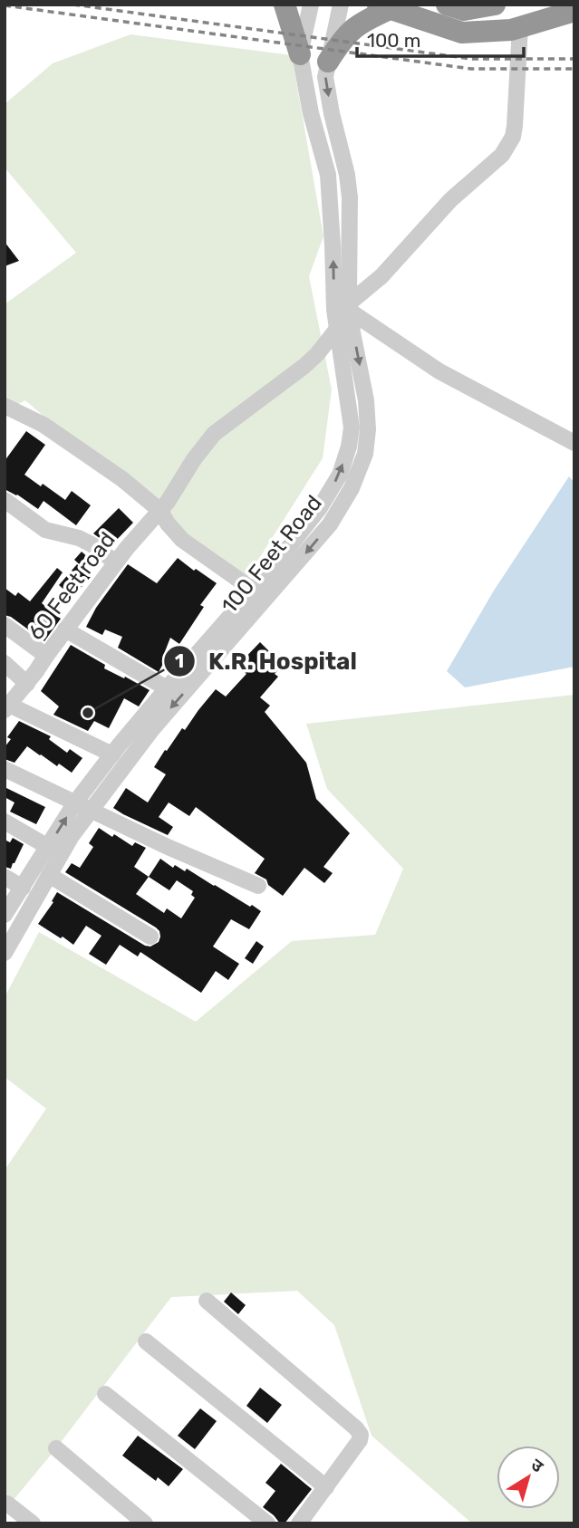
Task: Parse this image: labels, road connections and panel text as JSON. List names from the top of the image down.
{
  "streets": {
    "street": ["100 Feet Road", "60 Feet road"]
  },
  "crossings": [
    ["100 Feet Road", "60 Feet road"]
  ],
  "places": ["K.R. Hospital"],
  "scale_bar": "100 m",
  "north": "top right"
}
